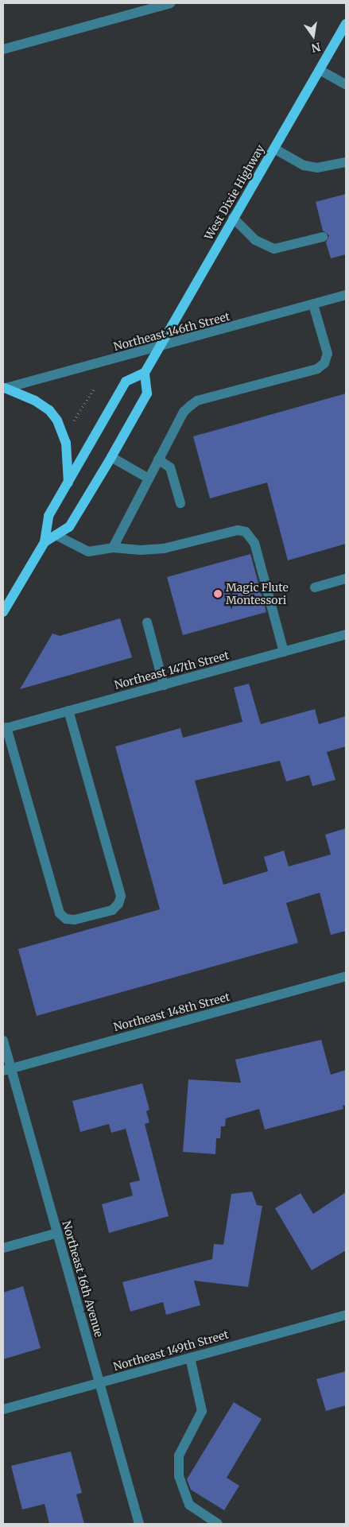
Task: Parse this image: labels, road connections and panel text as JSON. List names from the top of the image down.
{
  "streets": {
    "main road": ["West Dixie Highway"],
    "street": [
      "Northeast 146th Street",
      "Northeast 147th Street",
      "Northeast 148th Street",
      "Northeast 16th Avenue",
      "Northeast 149th Street"
    ]
  },
  "crossings": [
    ["West Dixie Highway", "Northeast 146th Street"],
    ["Northeast 148th Street", "Northeast 16th Avenue"],
    ["Northeast 16th Avenue", "Northeast 149th Street"]
  ],
  "places": ["Magic Flute Montessori"],
  "north": "bottom"
}
